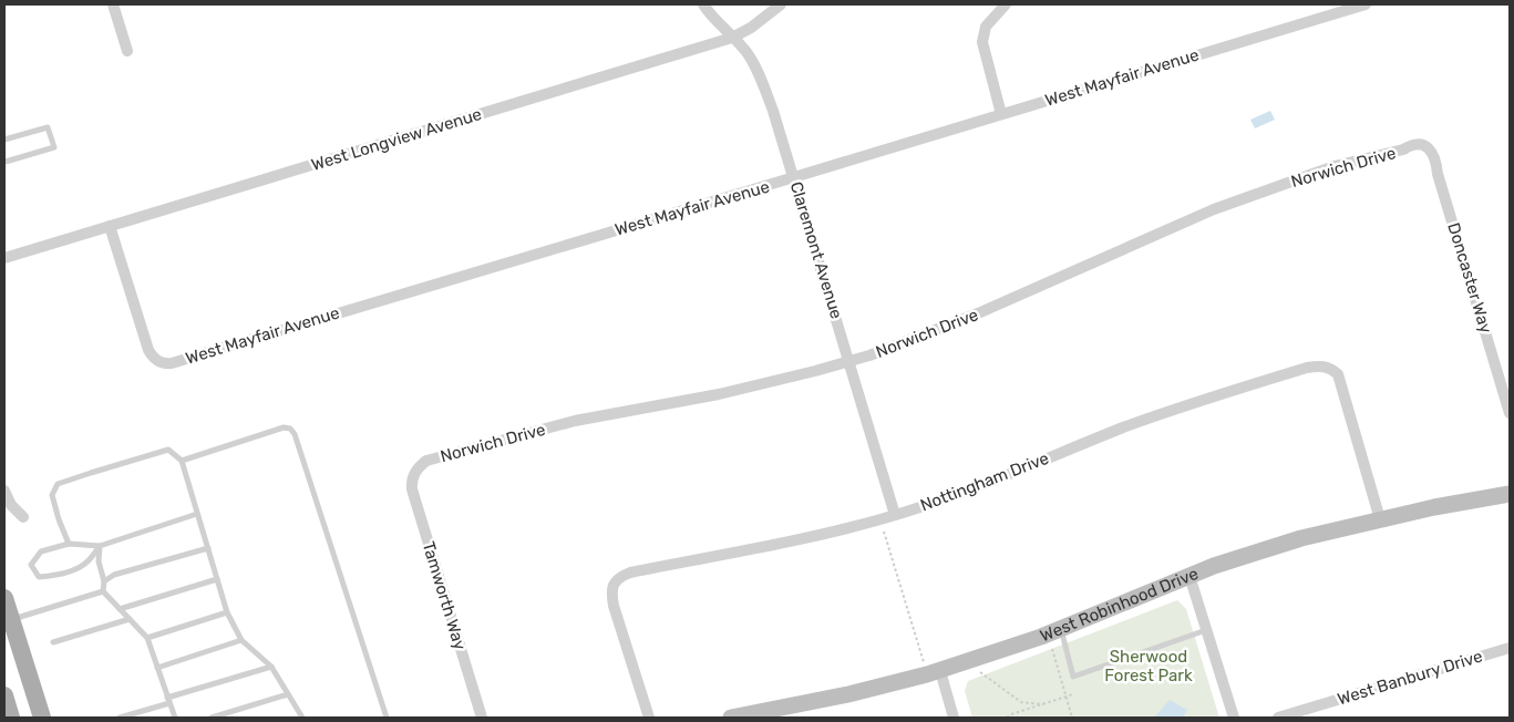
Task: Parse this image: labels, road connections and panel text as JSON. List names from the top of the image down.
{
  "streets": {
    "street": [
      "West Mayfair Avenue",
      "West Longview Avenue",
      "Norwich Drive",
      "Claremont Avenue",
      "Doncaster Way",
      "Nottingham Drive",
      "Tamworth Way",
      "West Robinhood Drive",
      "West Banbury Drive"
    ]
  },
  "crossings": [
    ["West Mayfair Avenue", "West Longview Avenue"],
    ["West Mayfair Avenue", "Claremont Avenue"],
    ["West Longview Avenue", "Claremont Avenue"],
    ["Norwich Drive", "Claremont Avenue"],
    ["Norwich Drive", "Doncaster Way"],
    ["Norwich Drive", "Tamworth Way"],
    ["Claremont Avenue", "Nottingham Drive"],
    ["Nottingham Drive", "West Robinhood Drive"]
  ],
  "parks": ["Sherwood Forest Park"]
}
